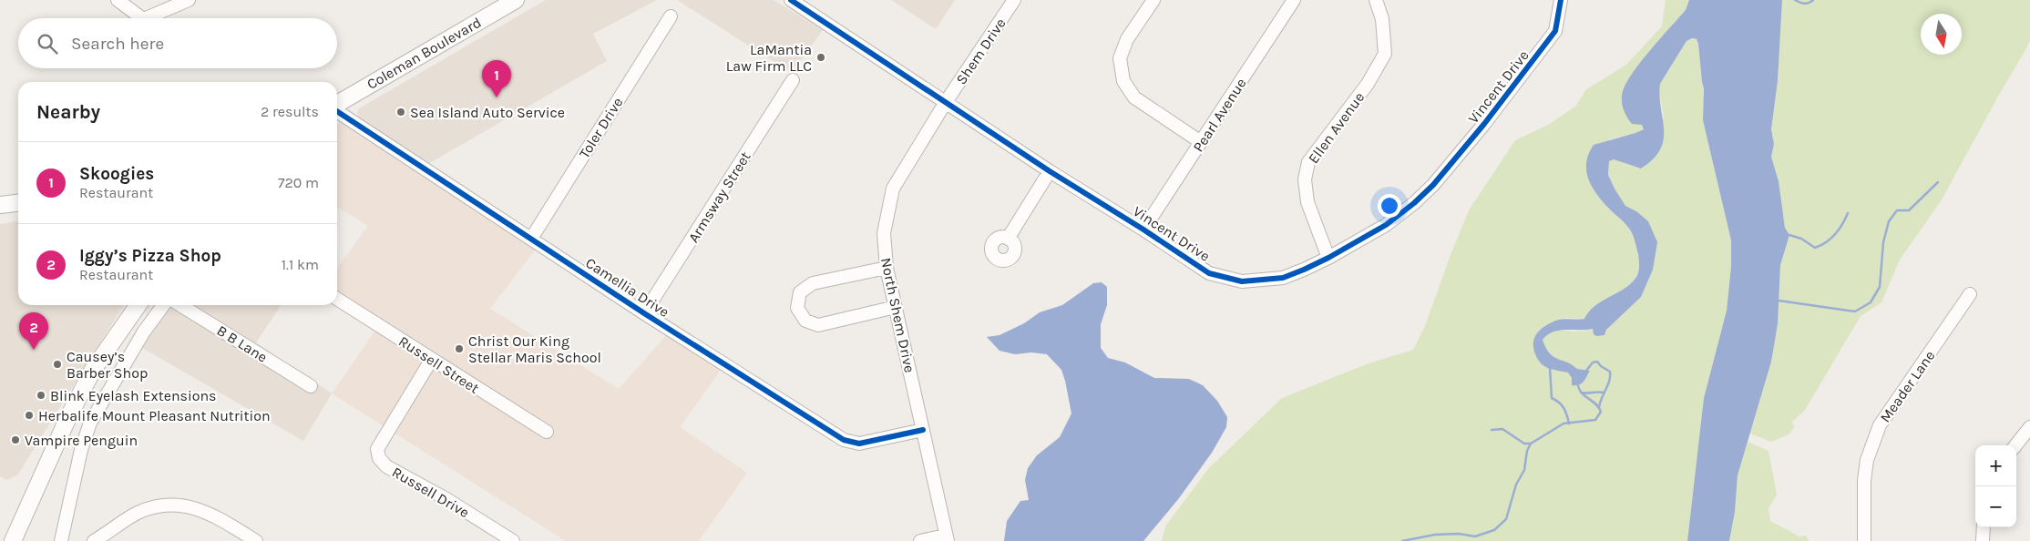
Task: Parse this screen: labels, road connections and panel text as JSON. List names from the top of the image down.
{
  "streets": {
    "main road": ["Coleman Boulevard"],
    "street": [
      "Shem Drive",
      "Vincent Drive",
      "Pearl Avenue",
      "Toler Drive",
      "Ellen Avenue",
      "Armsway Street",
      "Camellia Drive",
      "North Shem Drive",
      "B B Lane",
      "Russell Street",
      "Meader Lane",
      "Russell Drive"
    ]
  },
  "crossings": [
    ["Shem Drive", "Vincent Drive"],
    ["Shem Drive", "North Shem Drive"],
    ["Vincent Drive", "Pearl Avenue"],
    ["Vincent Drive", "Ellen Avenue"],
    ["Vincent Drive", "North Shem Drive"],
    ["Toler Drive", "Camellia Drive"],
    ["Armsway Street", "Camellia Drive"],
    ["Camellia Drive", "North Shem Drive"],
    ["Russell Street", "Russell Drive"]
  ],
  "places": [
    "LaMantia Law Firm LLC",
    "Sea Island Auto Service",
    "Christ Our King Stellar Maris School",
    "Causey’s Barber Shop",
    "Blink Eyelash Extensions",
    "Herbalife Mount Pleasant Nutrition",
    "Vampire Penguin"
  ],
  "north": "bottom",
  "page": {
    "search": "Search here",
    "pins": ["1", "2"],
    "heading": ["Nearby", "2 results"],
    "list": [
      {
        "mark": "1",
        "name": "Skoogies",
        "note": "Restaurant",
        "value": "720 m"
      },
      {
        "mark": "2",
        "name": "Iggy’s Pizza Shop",
        "note": "Restaurant",
        "value": "1.1 km"
      }
    ],
    "map_buttons": ["+", "−"]
  }
}
